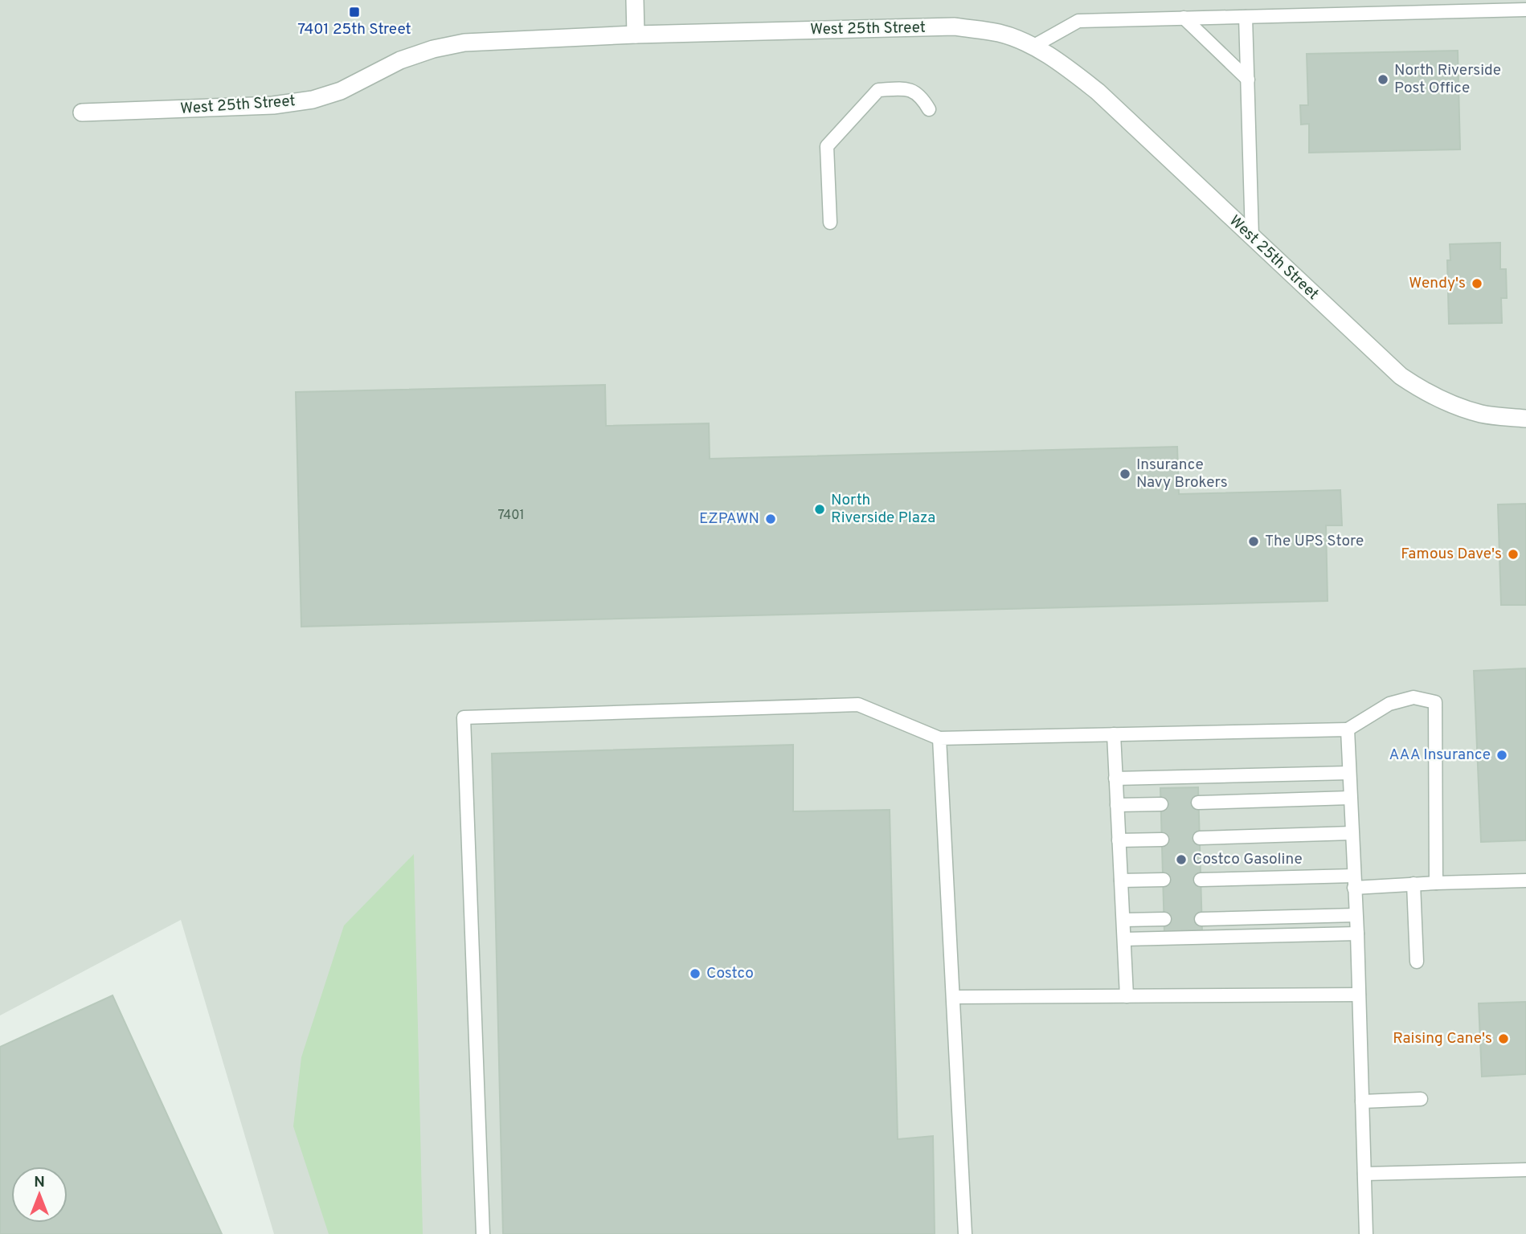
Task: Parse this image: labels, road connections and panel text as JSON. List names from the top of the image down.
{
  "streets": {
    "street": ["West 25th Street"]
  },
  "places": {
    "transit": ["7401 25th Street"],
    "other": [
      "North Riverside Post Office",
      "Wendy's",
      "Insurance Navy Brokers",
      "North Riverside Plaza",
      "EZPAWN",
      "The UPS Store",
      "Famous Dave's",
      "AAA Insurance",
      "Costco Gasoline",
      "Costco",
      "Raising Cane's"
    ]
  },
  "house_numbers": ["7401"],
  "north": "top"
}
